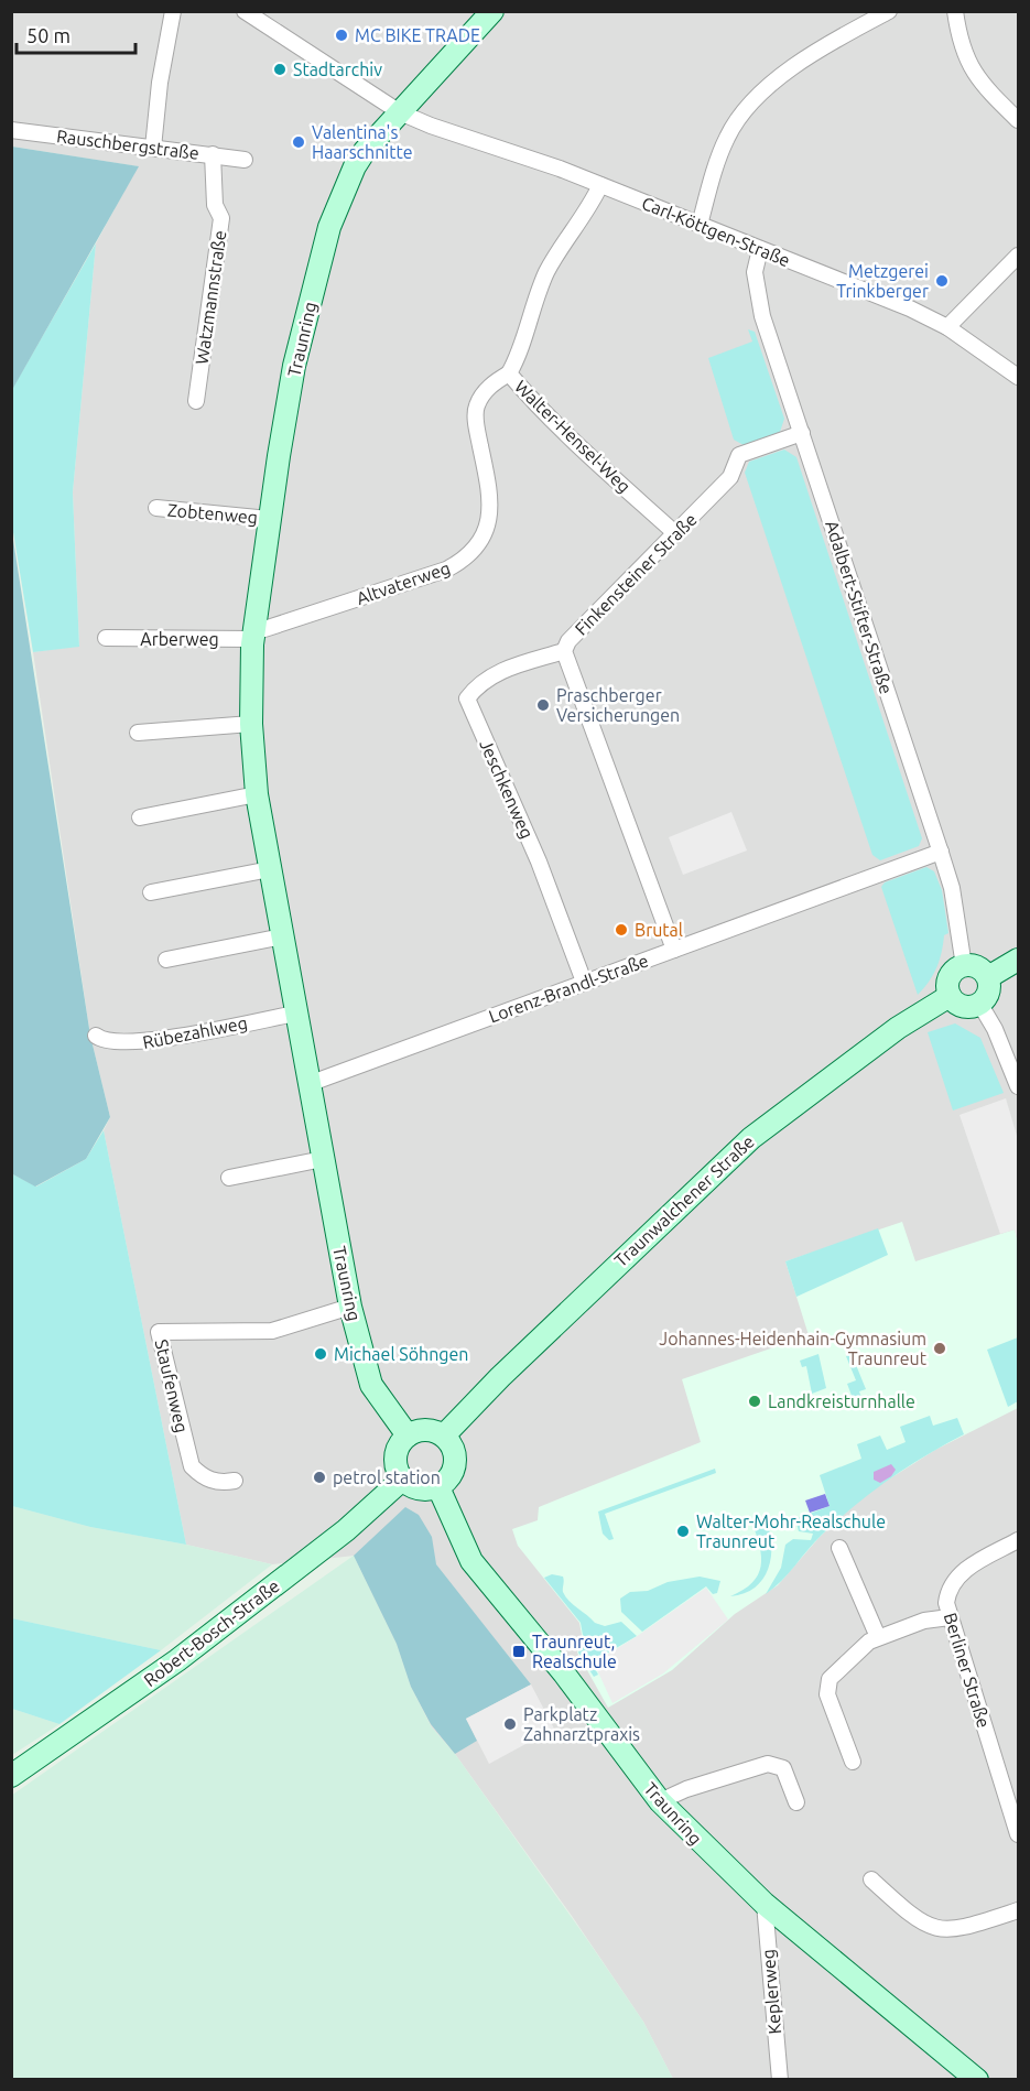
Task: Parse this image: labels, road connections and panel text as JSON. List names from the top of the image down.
{
  "streets": {
    "street": [
      "Rauschbergstraße",
      "Carl-Köttgen-Straße",
      "Watzmannstraße",
      "Traunring",
      "Walter-Hensel-Weg",
      "Zobtenweg",
      "Finkensteiner Straße",
      "Altvaterweg",
      "Adalbert-Stifter-Straße",
      "Arberweg",
      "Jeschkenweg",
      "Lorenz-Brandl-Straße",
      "Rübezahlweg",
      "Traunwalchener Straße",
      "Staufenweg",
      "Robert-Bosch-Straße",
      "Berliner Straße",
      "Keplerweg"
    ]
  },
  "crossings": [
    ["Rauschbergstraße", "Watzmannstraße"],
    ["Carl-Köttgen-Straße", "Traunring"],
    ["Carl-Köttgen-Straße", "Walter-Hensel-Weg"],
    ["Carl-Köttgen-Straße", "Adalbert-Stifter-Straße"],
    ["Traunring", "Zobtenweg"],
    ["Traunring", "Altvaterweg"],
    ["Traunring", "Arberweg"],
    ["Traunring", "Lorenz-Brandl-Straße"],
    ["Traunring", "Rübezahlweg"],
    ["Traunring", "Traunwalchener Straße"],
    ["Traunring", "Staufenweg"],
    ["Traunring", "Robert-Bosch-Straße"],
    ["Traunring", "Keplerweg"],
    ["Walter-Hensel-Weg", "Finkensteiner Straße"],
    ["Walter-Hensel-Weg", "Altvaterweg"],
    ["Finkensteiner Straße", "Adalbert-Stifter-Straße"],
    ["Finkensteiner Straße", "Jeschkenweg"],
    ["Finkensteiner Straße", "Lorenz-Brandl-Straße"],
    ["Altvaterweg", "Arberweg"],
    ["Adalbert-Stifter-Straße", "Lorenz-Brandl-Straße"],
    ["Adalbert-Stifter-Straße", "Traunwalchener Straße"],
    ["Jeschkenweg", "Lorenz-Brandl-Straße"],
    ["Traunwalchener Straße", "Robert-Bosch-Straße"]
  ],
  "places": {
    "other": [
      "MC BIKE TRADE",
      "Stadtarchiv",
      "Valentina's Haarschnitte",
      "Metzgerei Trinkberger",
      "Praschberger Versicherungen",
      "Brutal",
      "Johannes-Heidenhain-Gymnasium Traunreut",
      "Michael Söhngen",
      "Landkreisturnhalle",
      "petrol station",
      "Walter-Mohr-Realschule Traunreut",
      "Parkplatz Zahnarztpraxis"
    ],
    "transit": ["Traunreut, Realschule"]
  },
  "scale_bar": "50 m"
}
